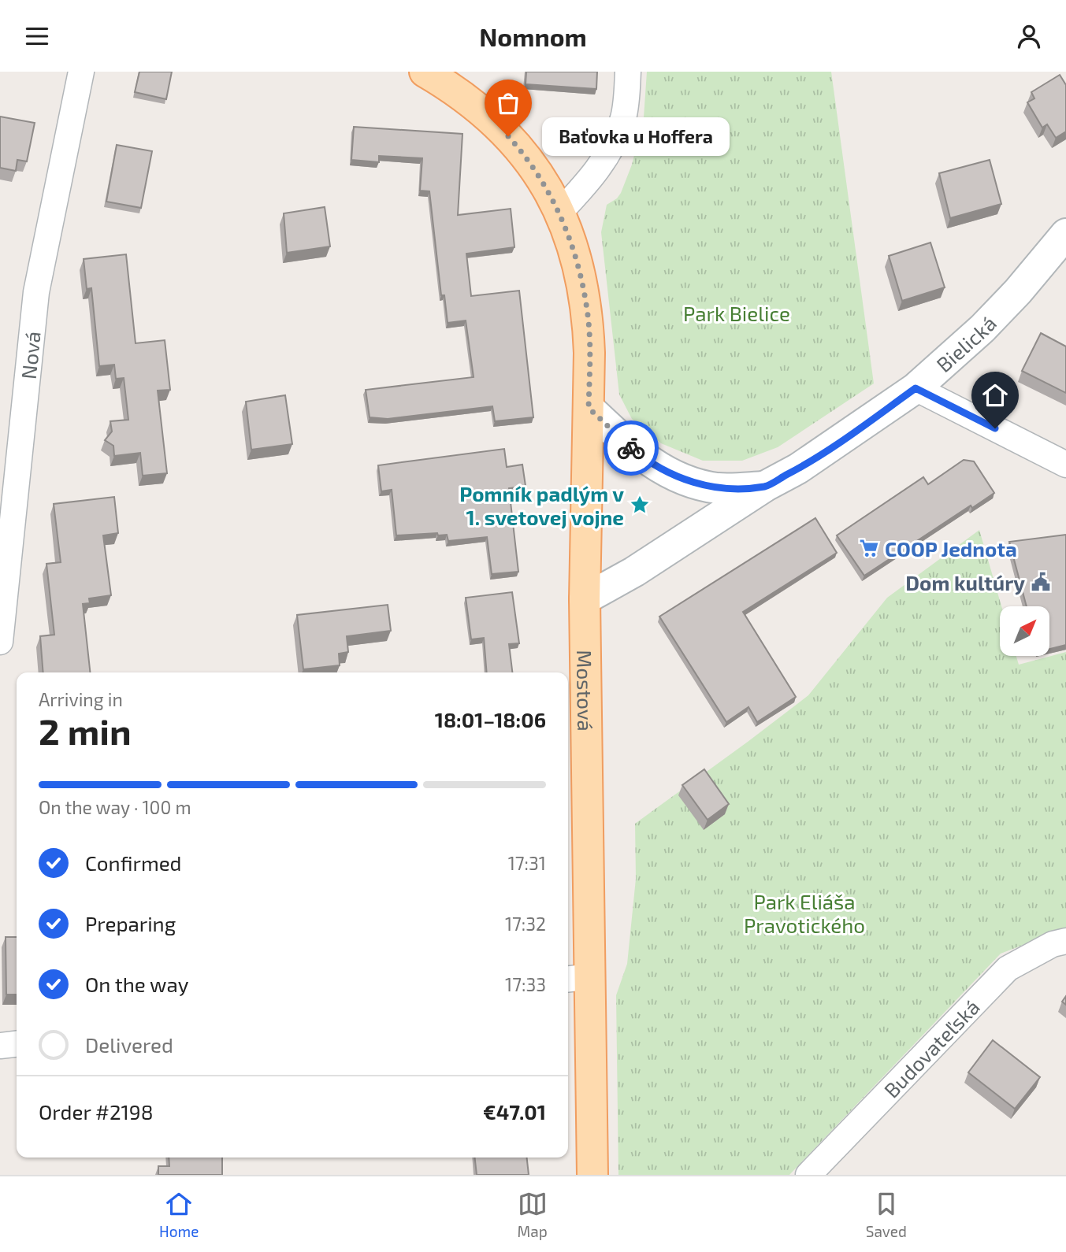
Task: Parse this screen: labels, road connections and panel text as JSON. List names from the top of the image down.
{
  "streets": {
    "main road": ["Bielická", "Mostová"],
    "street": ["Nová", "Budovateľská"]
  },
  "crossings": [
    ["Bielická", "Mostová"]
  ],
  "parks": ["Park Bielice", "Park Eliáša Pravotického"],
  "places": {
    "other": ["Baťovka u Hoffera"],
    "place": ["Pomník padlým v 1. svetovej vojne"],
    "supermarket": ["COOP Jednota"],
    "public building": ["Dom kultúry"]
  },
  "north": "top right",
  "page": {
    "header": "Nomnom",
    "bubble": "Baťovka u Hoffera",
    "heading": ["2 min", "Arriving in", "18:01–18:06"],
    "panel": ["Order #2198", "€47.01"],
    "bar": "On the way · 100 m",
    "list": [
      ["Confirmed", "17:31"],
      ["Preparing", "17:32"],
      ["On the way", "17:33"],
      "Delivered"
    ],
    "tabs": ["Home", "Map", "Saved"]
  }
}
